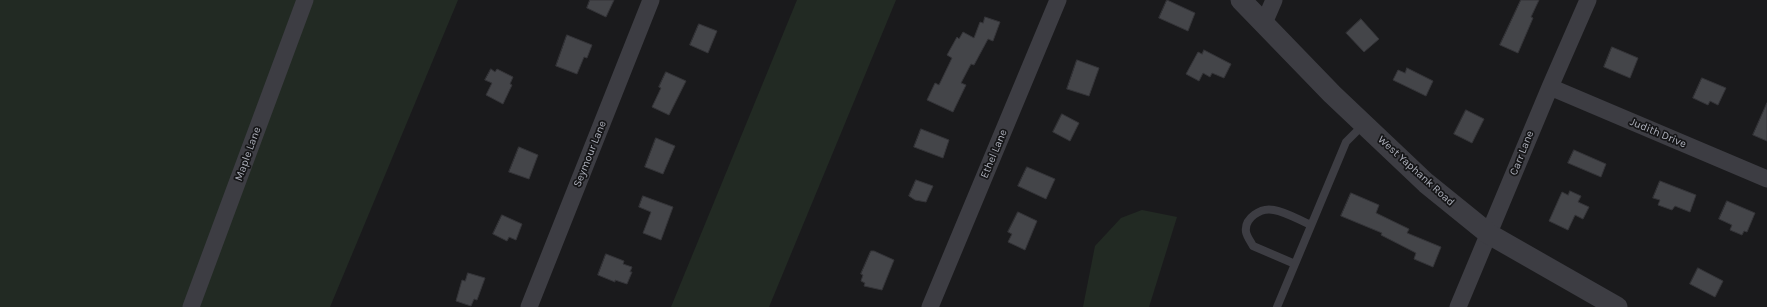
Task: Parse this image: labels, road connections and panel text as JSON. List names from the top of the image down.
{
  "streets": {
    "street": [
      "Judith Drive",
      "Carr Lane",
      "Maple Lane",
      "Seymour Lane",
      "Ethel Lane",
      "West Yaphank Road"
    ]
  },
  "crossings": [
    ["Judith Drive", "Carr Lane"],
    ["Carr Lane", "West Yaphank Road"]
  ]
}
